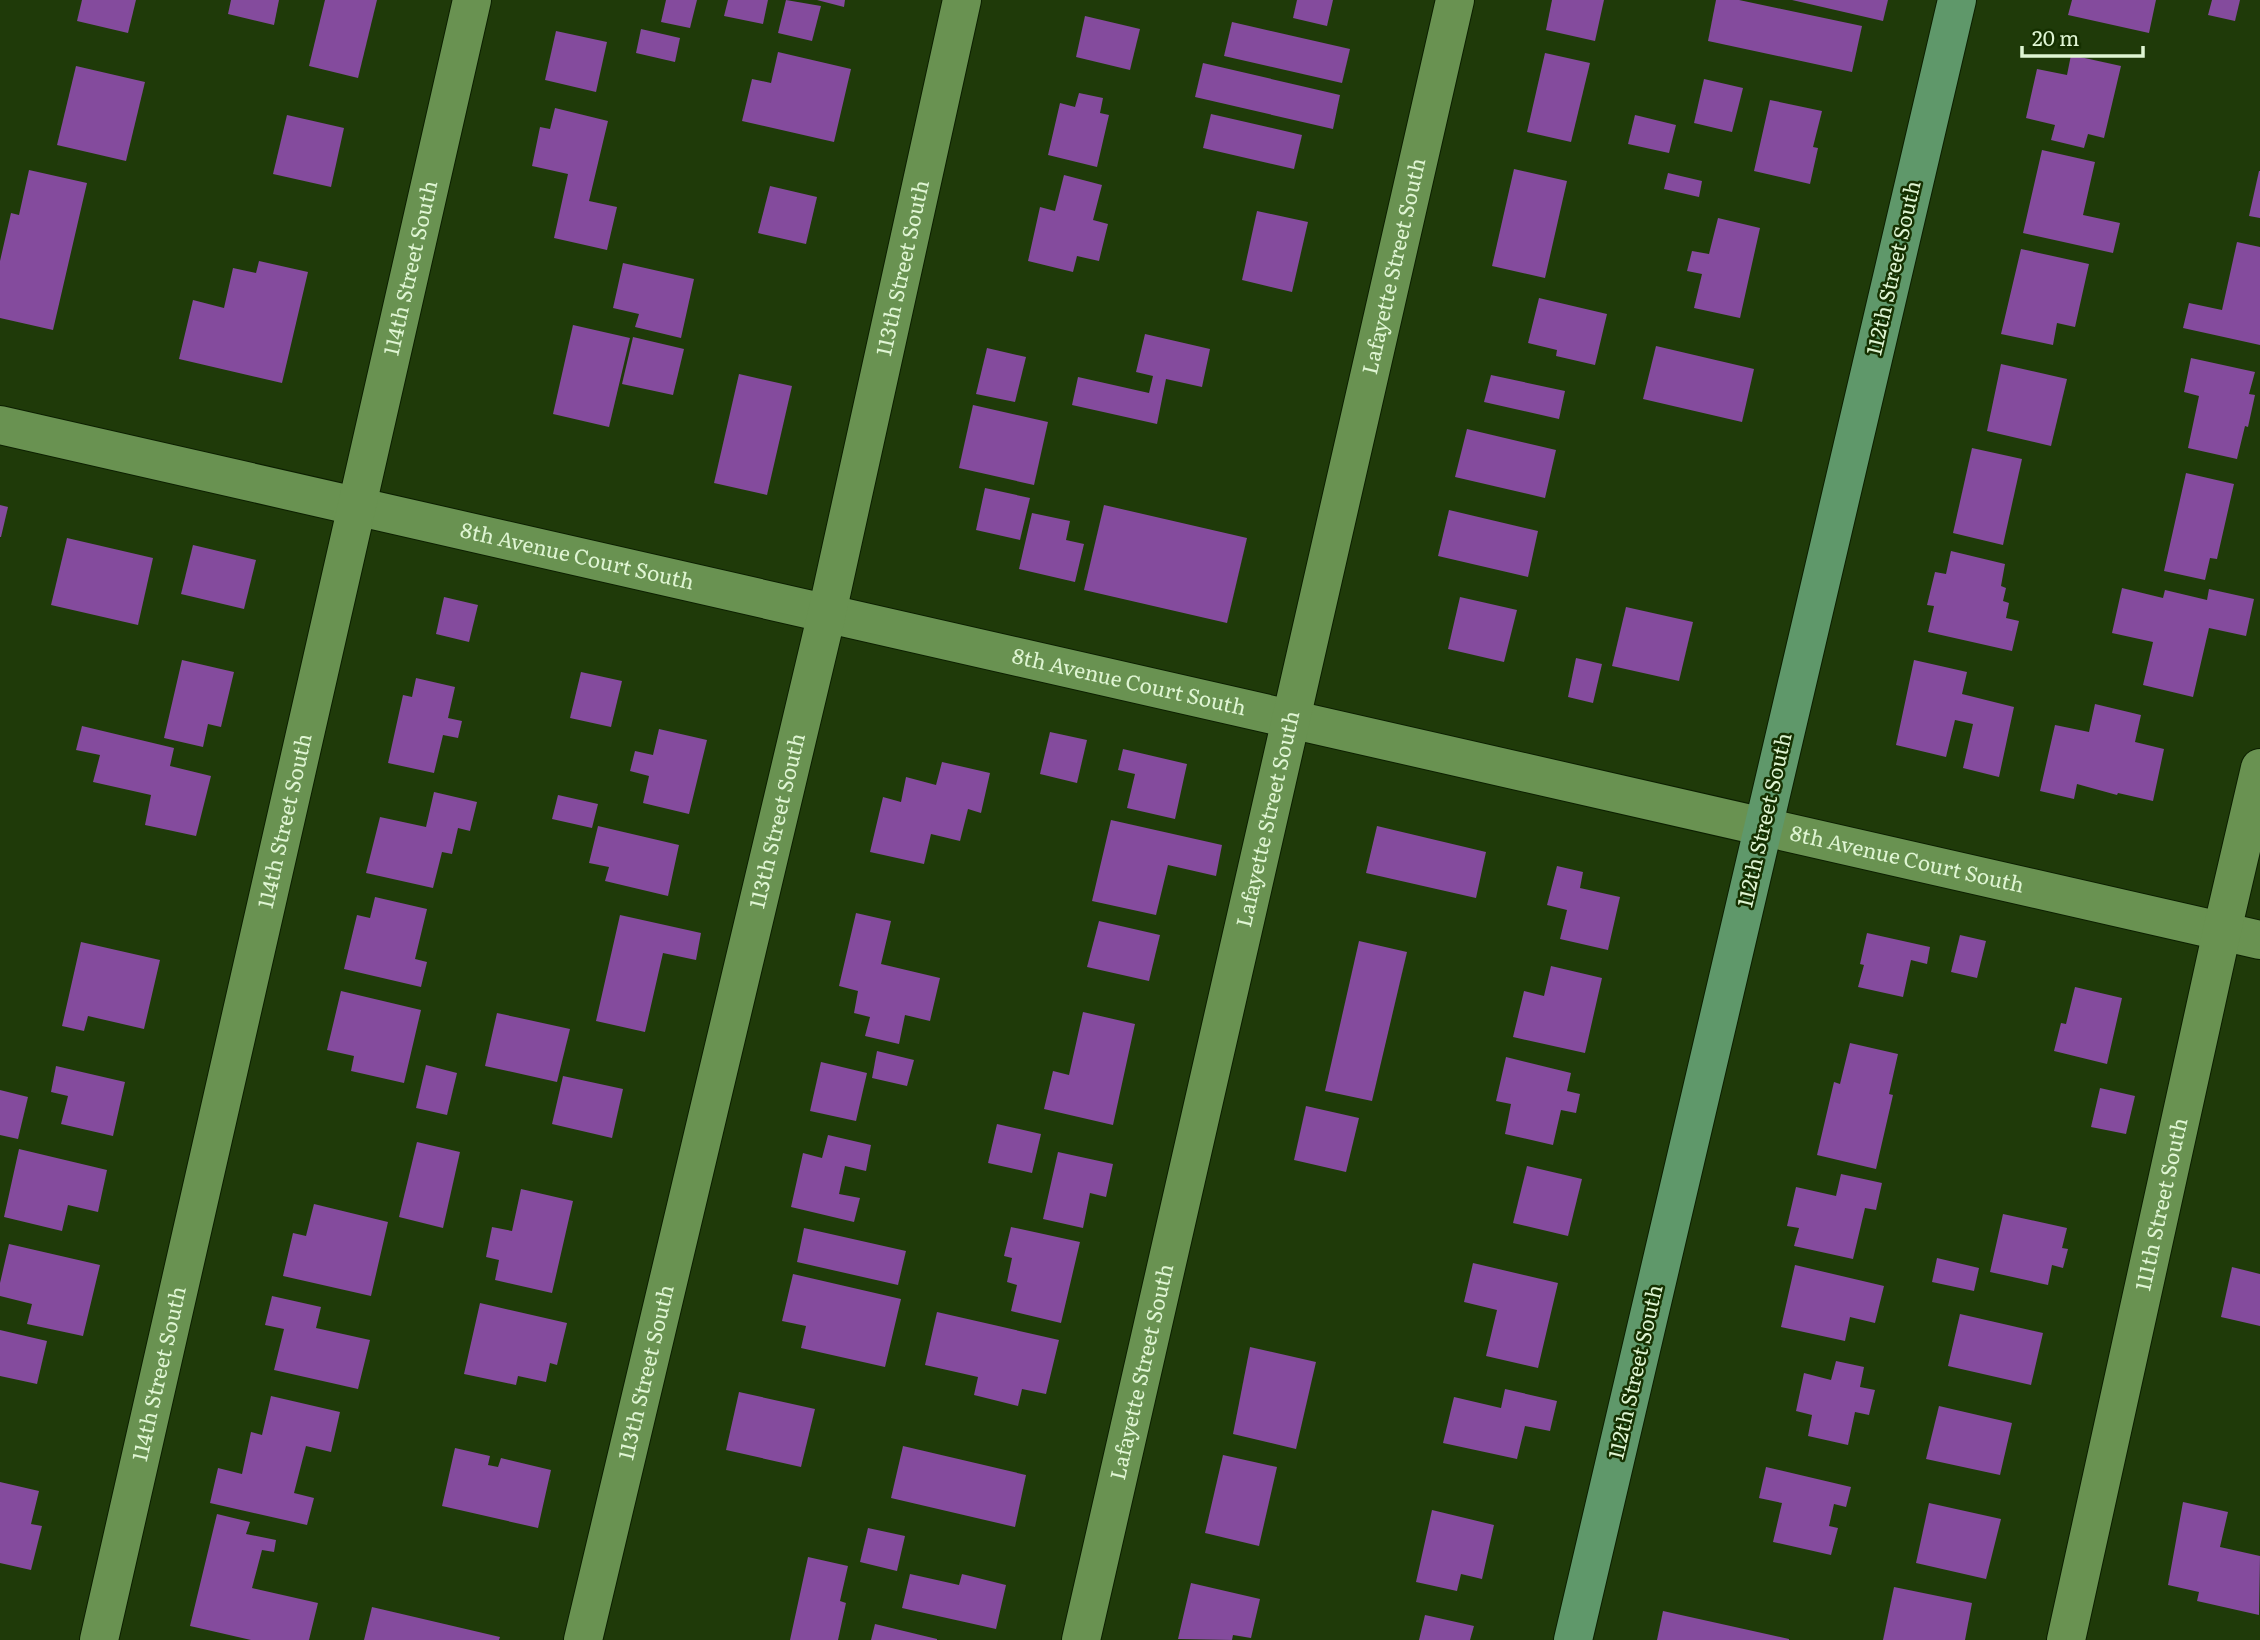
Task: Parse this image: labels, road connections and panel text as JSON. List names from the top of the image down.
{
  "streets": {
    "main road": ["112th Street South"],
    "street": [
      "114th Street South",
      "Lafayette Street South",
      "113th Street South",
      "8th Avenue Court South",
      "111th Street South"
    ]
  },
  "crossings": [
    ["114th Street South", "8th Avenue Court South"],
    ["Lafayette Street South", "8th Avenue Court South"],
    ["113th Street South", "8th Avenue Court South"],
    ["112th Street South", "8th Avenue Court South"],
    ["8th Avenue Court South", "111th Street South"]
  ],
  "scale_bar": "20 m"
}
